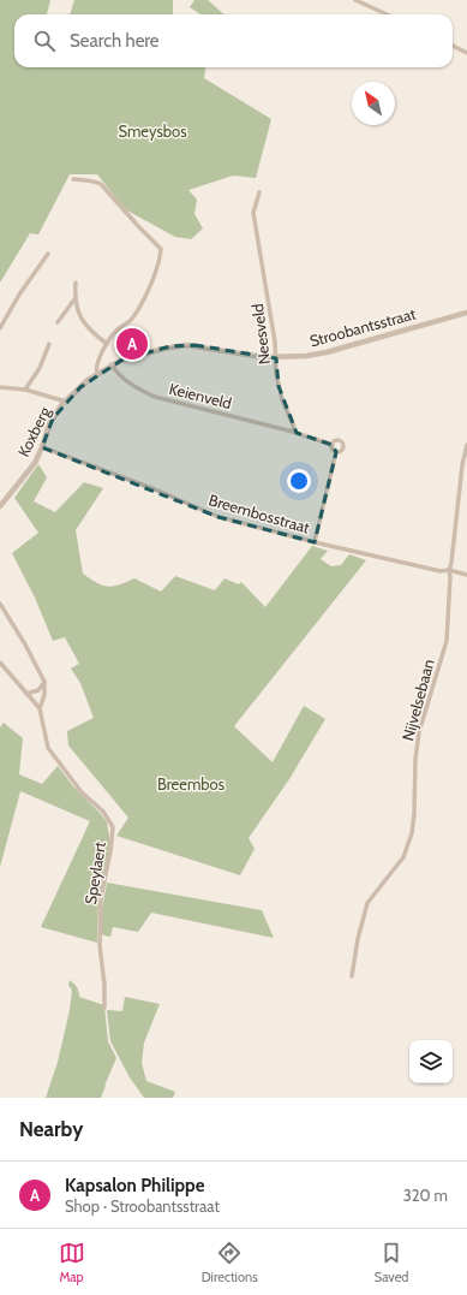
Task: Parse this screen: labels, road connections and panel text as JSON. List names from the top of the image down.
{
  "streets": {
    "street": [
      "Stroobantsstraat",
      "Neesveld",
      "Keienveld",
      "Koxberg",
      "Breembosstraat",
      "Nijvelsebaan",
      "Speylaert"
    ]
  },
  "crossings": [
    ["Stroobantsstraat", "Neesveld"],
    ["Stroobantsstraat", "Keienveld"],
    ["Stroobantsstraat", "Koxberg"],
    ["Neesveld", "Keienveld"],
    ["Koxberg", "Breembosstraat"],
    ["Breembosstraat", "Nijvelsebaan"]
  ],
  "parks": ["Smeysbos", "Breembos"],
  "north": "top left",
  "page": {
    "search": "Search here",
    "pins": "A",
    "heading": "Nearby",
    "list": [
      {
        "mark": "A",
        "name": "Kapsalon Philippe",
        "note": "Shop · Stroobantsstraat",
        "value": "320 m"
      }
    ],
    "nav": ["Map", "Directions", "Saved"]
  }
}
